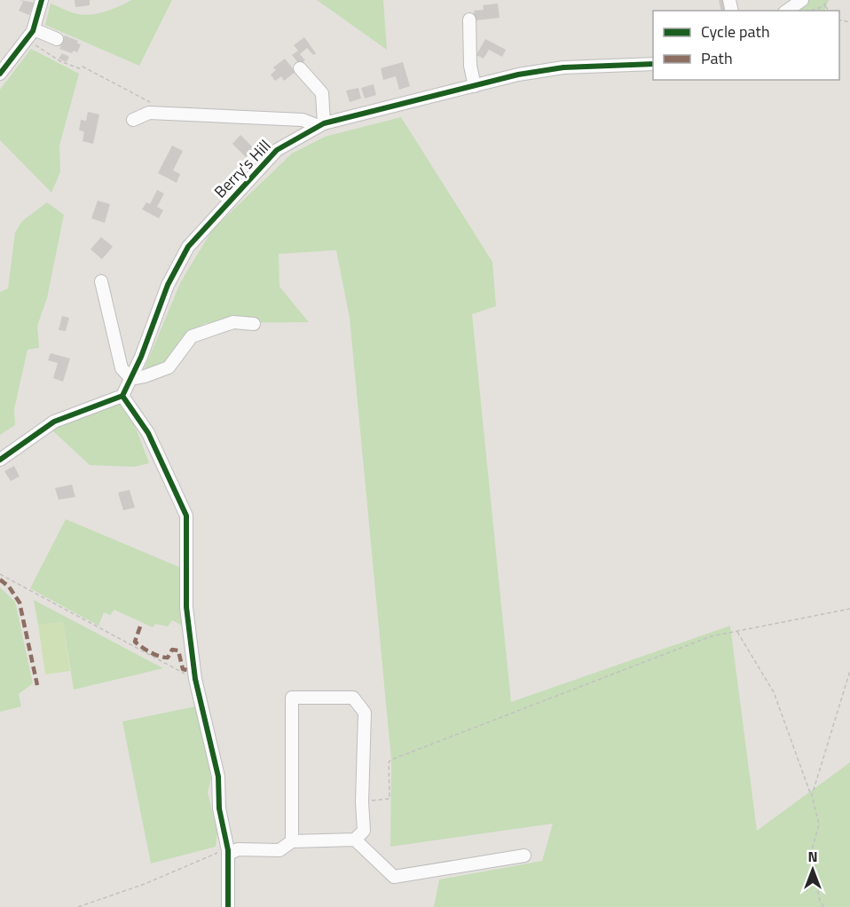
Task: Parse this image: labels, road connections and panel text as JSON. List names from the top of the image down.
{
  "streets": {
    "street": ["Berry's Hill"]
  },
  "legend": ["Cycle path", "Path"],
  "north": "top"
}
